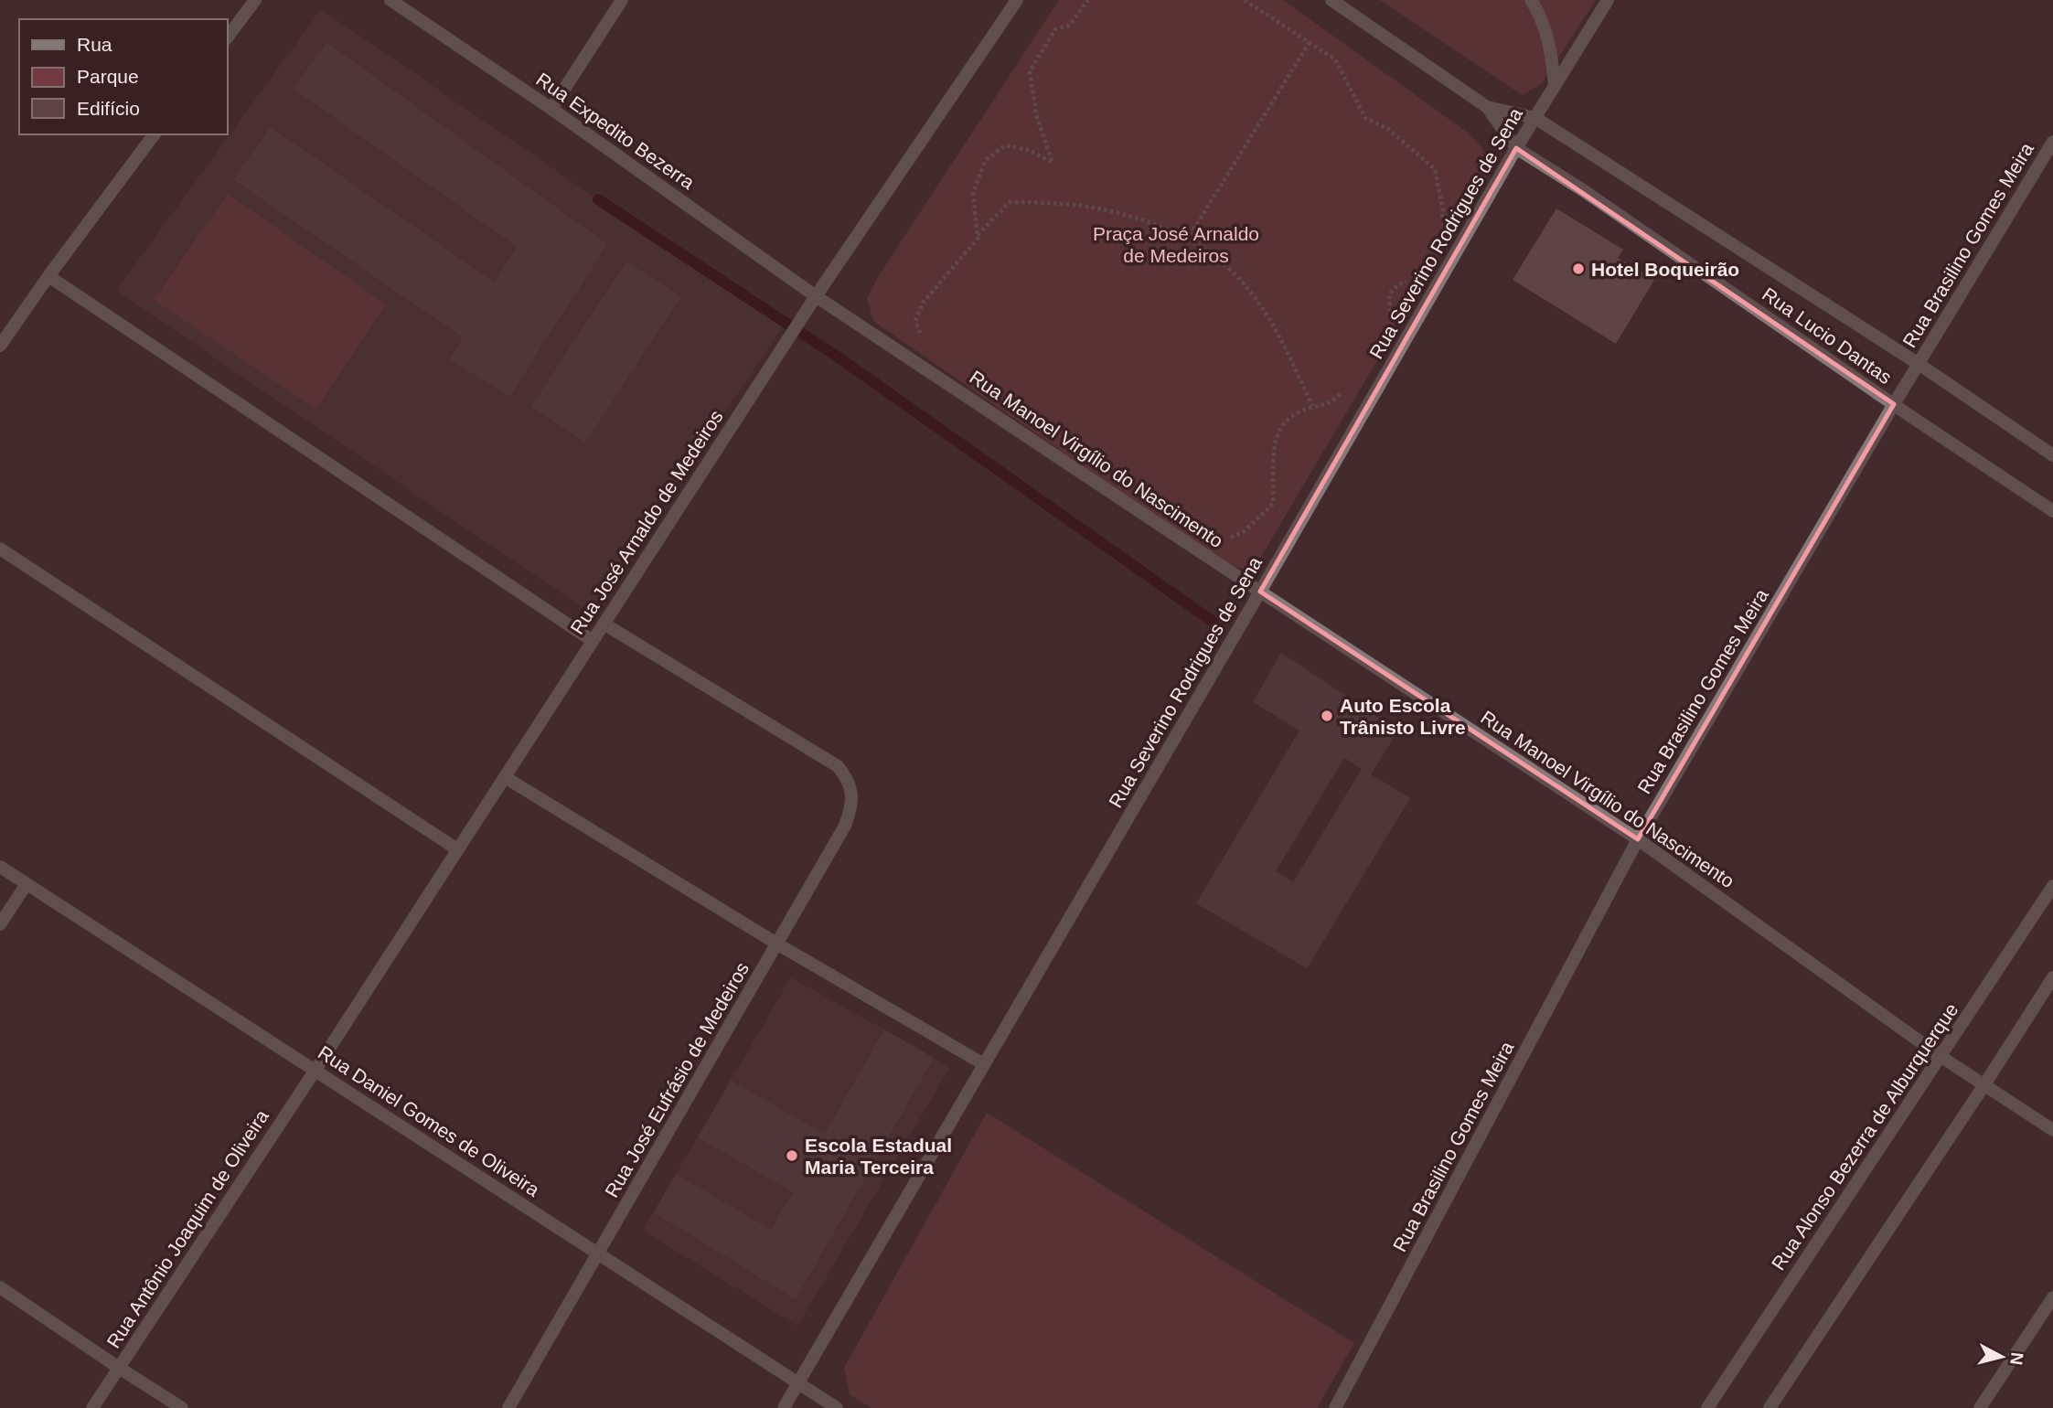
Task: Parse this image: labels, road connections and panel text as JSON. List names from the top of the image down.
{
  "streets": {
    "street": [
      "Rua Expedito Bezerra",
      "Rua Severino Rodrigues de Sena",
      "Rua Brasilino Gomes Meira",
      "Rua Lucio Dantas",
      "Rua Manoel Virgílio do Nascimento",
      "Rua José Arnaldo de Medeiros",
      "Rua José Eufrásio de Medeiros",
      "Rua Daniel Gomes de Oliveira",
      "Rua Alonso Bezerra de Alburquerque",
      "Rua Antônio Joaquim de Oliveira"
    ]
  },
  "crossings": [
    ["Rua Expedito Bezerra", "Rua Manoel Virgílio do Nascimento"],
    ["Rua Expedito Bezerra", "Rua José Arnaldo de Medeiros"],
    ["Rua Severino Rodrigues de Sena", "Rua Lucio Dantas"],
    ["Rua Severino Rodrigues de Sena", "Rua Manoel Virgílio do Nascimento"],
    ["Rua Severino Rodrigues de Sena", "Rua Daniel Gomes de Oliveira"],
    ["Rua Brasilino Gomes Meira", "Rua Lucio Dantas"],
    ["Rua Brasilino Gomes Meira", "Rua Manoel Virgílio do Nascimento"],
    ["Rua Manoel Virgílio do Nascimento", "Rua José Arnaldo de Medeiros"],
    ["Rua Manoel Virgílio do Nascimento", "Rua Alonso Bezerra de Alburquerque"],
    ["Rua José Arnaldo de Medeiros", "Rua José Eufrásio de Medeiros"],
    ["Rua José Arnaldo de Medeiros", "Rua Daniel Gomes de Oliveira"],
    ["Rua José Arnaldo de Medeiros", "Rua Antônio Joaquim de Oliveira"],
    ["Rua José Eufrásio de Medeiros", "Rua Daniel Gomes de Oliveira"],
    ["Rua Daniel Gomes de Oliveira", "Rua Antônio Joaquim de Oliveira"]
  ],
  "parks": ["Praça José Arnaldo de Medeiros"],
  "places": ["Hotel Boqueirão", "Auto Escola Trânisto Livre", "Escola Estadual Maria Terceira"],
  "legend": ["Rua", "Parque", "Edifício"],
  "north": "right"
}
